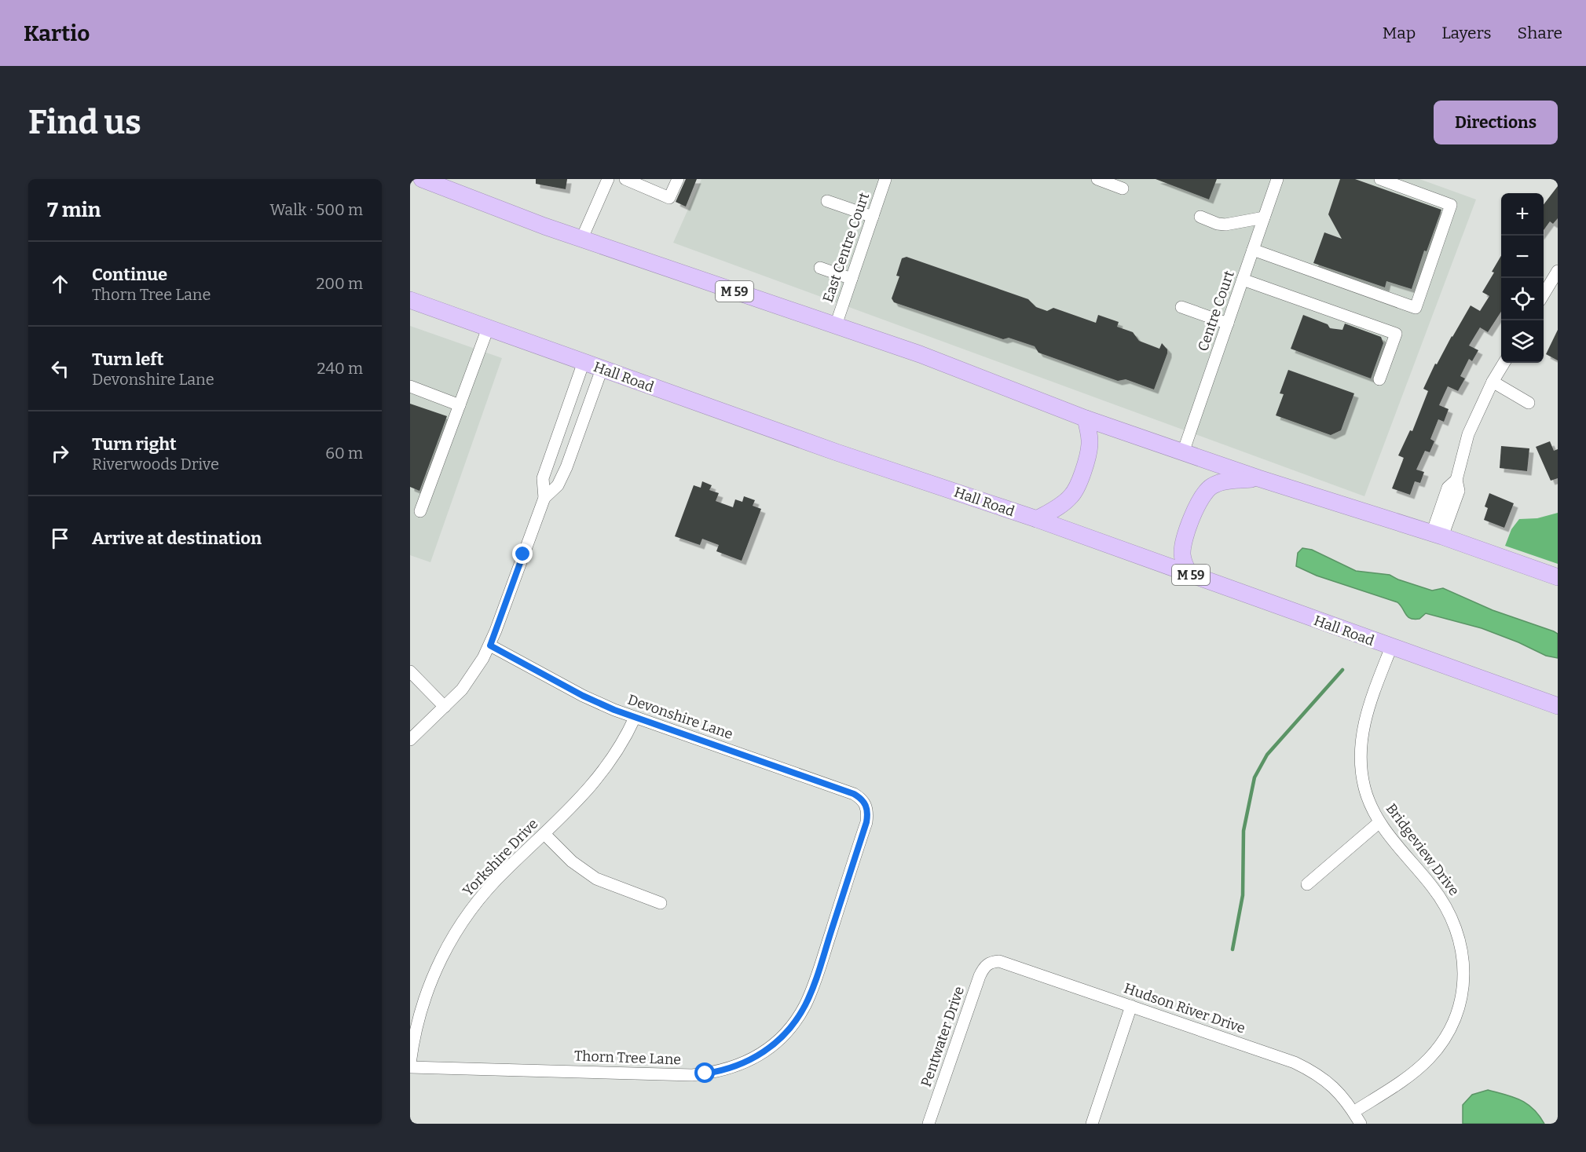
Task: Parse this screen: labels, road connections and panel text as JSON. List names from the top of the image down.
{
  "streets": {
    "highway": ["M 59", "Hall Road"],
    "street": [
      "East Centre Court",
      "Centre Court",
      "Devonshire Lane",
      "Bridgeview Drive",
      "Yorkshire Drive",
      "Hudson River Drive",
      "Pentwater Drive",
      "Thorn Tree Lane"
    ]
  },
  "crossings": [
    ["East Centre Court", "M 59"],
    ["M 59", "Centre Court"],
    ["Hall Road", "Bridgeview Drive"],
    ["Devonshire Lane", "Yorkshire Drive"],
    ["Devonshire Lane", "Thorn Tree Lane"],
    ["Bridgeview Drive", "Hudson River Drive"],
    ["Yorkshire Drive", "Thorn Tree Lane"],
    ["Hudson River Drive", "Pentwater Drive"]
  ],
  "page": {
    "header": "Kartio",
    "nav": ["Map", "Layers", "Share"],
    "buttons": "Directions",
    "title": "Find us",
    "heading": ["7 min", "Walk · 500 m"],
    "map_buttons": ["+", "−"],
    "list": [
      ["Continue", "Thorn Tree Lane", "200 m"],
      ["Turn left", "Devonshire Lane", "240 m"],
      ["Turn right", "Riverwoods Drive", "60 m"],
      "Arrive at destination"
    ]
  }
}
